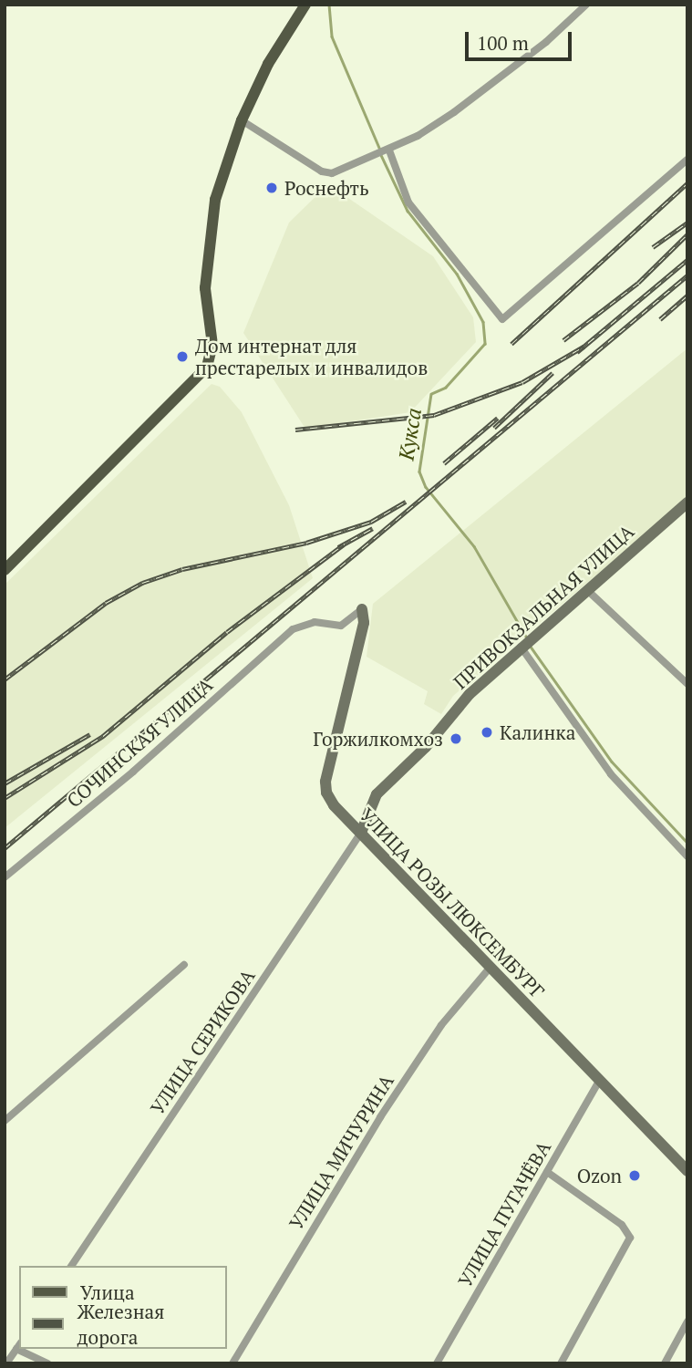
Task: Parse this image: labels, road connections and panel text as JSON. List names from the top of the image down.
{
  "streets": {
    "street": [
      "ПРИВОКЗАЛЬНАЯ УЛИЦА",
      "СОЧИНСКАЯ УЛИЦА",
      "УЛИЦА РОЗЫ ЛЮКСЕМБУРГ",
      "УЛИЦА СЕРИКОВА",
      "УЛИЦА МИЧУРИНА",
      "УЛИЦА ПУГАЧЁВА"
    ]
  },
  "crossings": [
    ["ПРИВОКЗАЛЬНАЯ УЛИЦА", "УЛИЦА РОЗЫ ЛЮКСЕМБУРГ"],
    ["ПРИВОКЗАЛЬНАЯ УЛИЦА", "УЛИЦА СЕРИКОВА"],
    ["СОЧИНСКАЯ УЛИЦА", "УЛИЦА РОЗЫ ЛЮКСЕМБУРГ"],
    ["УЛИЦА РОЗЫ ЛЮКСЕМБУРГ", "УЛИЦА СЕРИКОВА"],
    ["УЛИЦА РОЗЫ ЛЮКСЕМБУРГ", "УЛИЦА МИЧУРИНА"],
    ["УЛИЦА РОЗЫ ЛЮКСЕМБУРГ", "УЛИЦА ПУГАЧЁВА"]
  ],
  "water": ["Кукса"],
  "places": [
    "Роснефть",
    "Дом интернат для престарелых и инвалидов",
    "Калинка",
    "Горжилкомхоз",
    "Ozon"
  ],
  "legend": ["Улица", "Железная дорога"],
  "scale_bar": "100 m"
}
